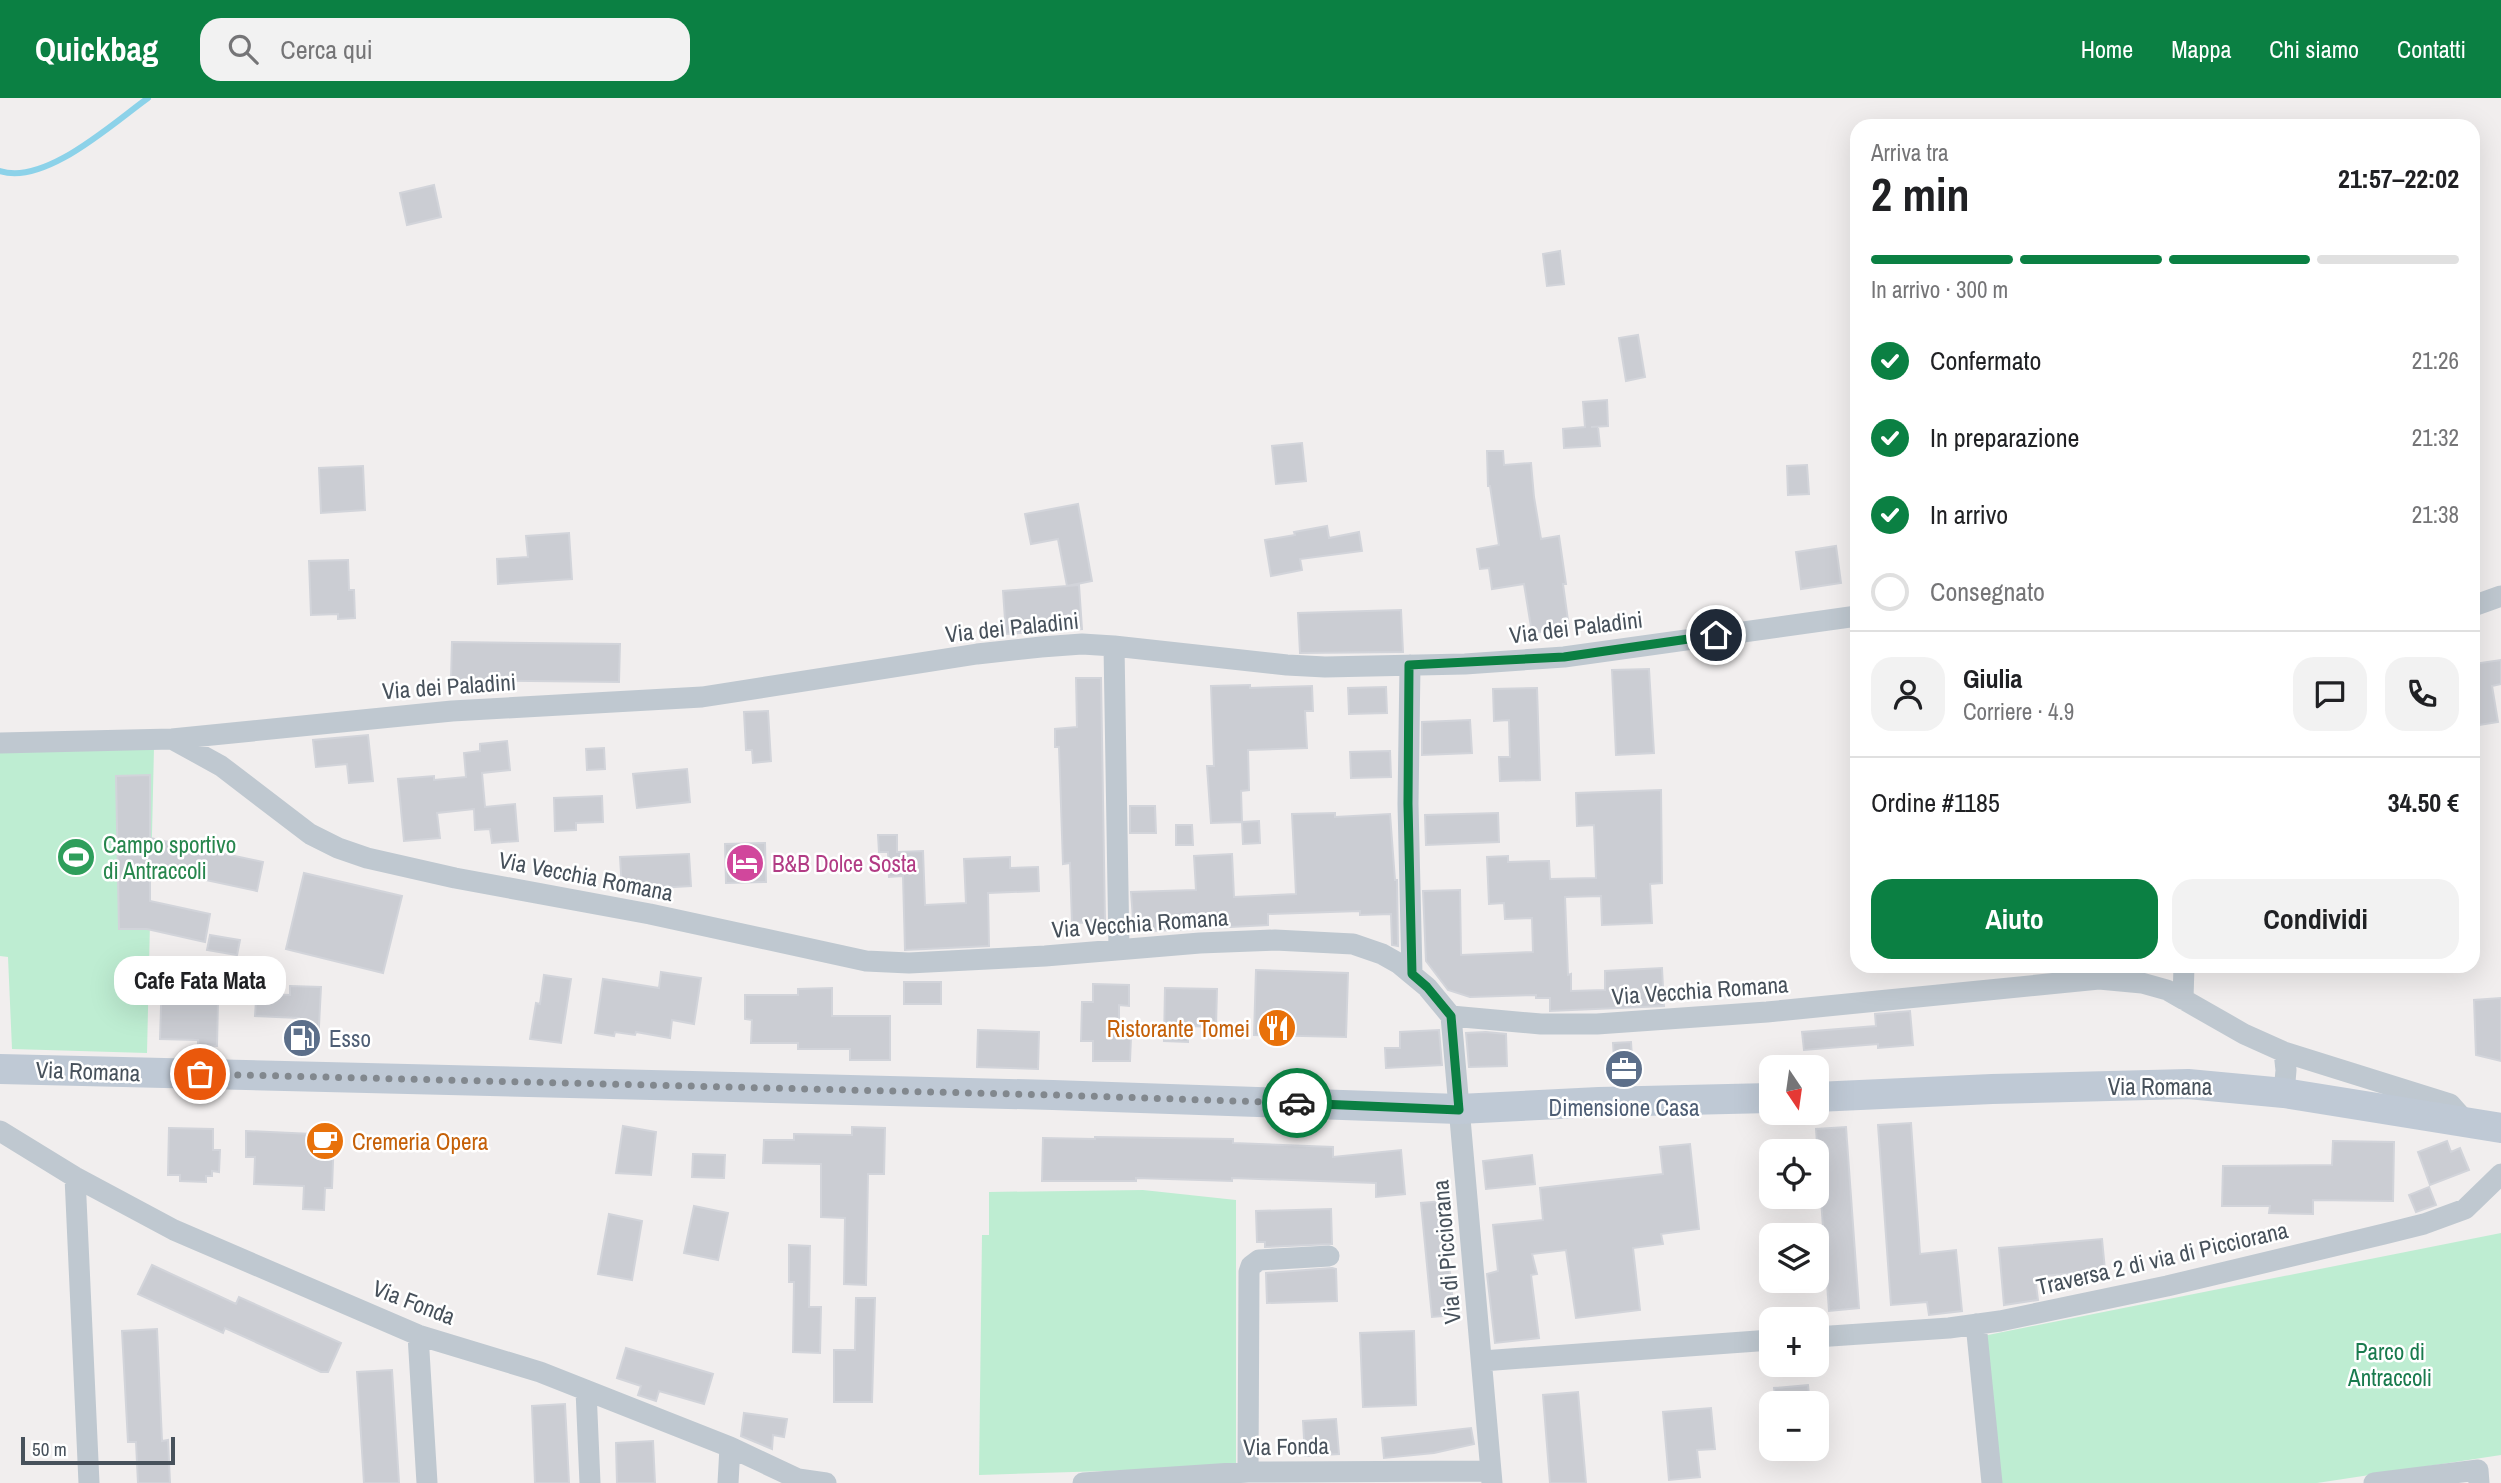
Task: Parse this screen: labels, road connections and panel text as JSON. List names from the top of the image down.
{
  "streets": {
    "main road": ["Via Romana"],
    "street": [
      "Via dei Paladini",
      "Via Vecchia Romana",
      "Via di Picciorana",
      "Traversa 2 di via di Picciorana",
      "Via Fonda"
    ]
  },
  "crossings": [
    ["Via dei Paladini", "Via Vecchia Romana"],
    ["Via Vecchia Romana", "Via Romana"],
    ["Via Vecchia Romana", "Via di Picciorana"],
    ["Via Romana", "Via di Picciorana"],
    ["Via di Picciorana", "Via Fonda"]
  ],
  "parks": ["Parco di Antraccoli"],
  "places": {
    "sports": ["Campo sportivo di Antraccoli"],
    "hotel": ["B&B Dolce Sosta"],
    "restaurant": ["Ristorante Tomei"],
    "fuel station": ["Esso"],
    "office": ["Dimensione Casa"],
    "other": ["Cafe Fata Mata"],
    "cafe": ["Cremeria Opera"]
  },
  "scale_bar": "50 m",
  "north": "bottom",
  "page": {
    "header": "Quickbag",
    "search": "Cerca qui",
    "nav": [
      "Home",
      "Mappa",
      "Chi siamo",
      "Contatti"
    ],
    "heading": ["2 min", "Arriva tra", "21:57–22:02"],
    "panel": [
      "Giulia",
      "Corriere · 4.9",
      "Ordine #1185",
      "34.50 €"
    ],
    "bar": "In arrivo · 300 m",
    "list": [
      ["Confermato", "21:26"],
      ["In preparazione", "21:32"],
      ["In arrivo", "21:38"],
      "Consegnato"
    ],
    "buttons": ["Aiuto", "Condividi"],
    "bubble": "Cafe Fata Mata",
    "map_buttons": ["+", "−"],
    "scale": "50 m"
  }
}
